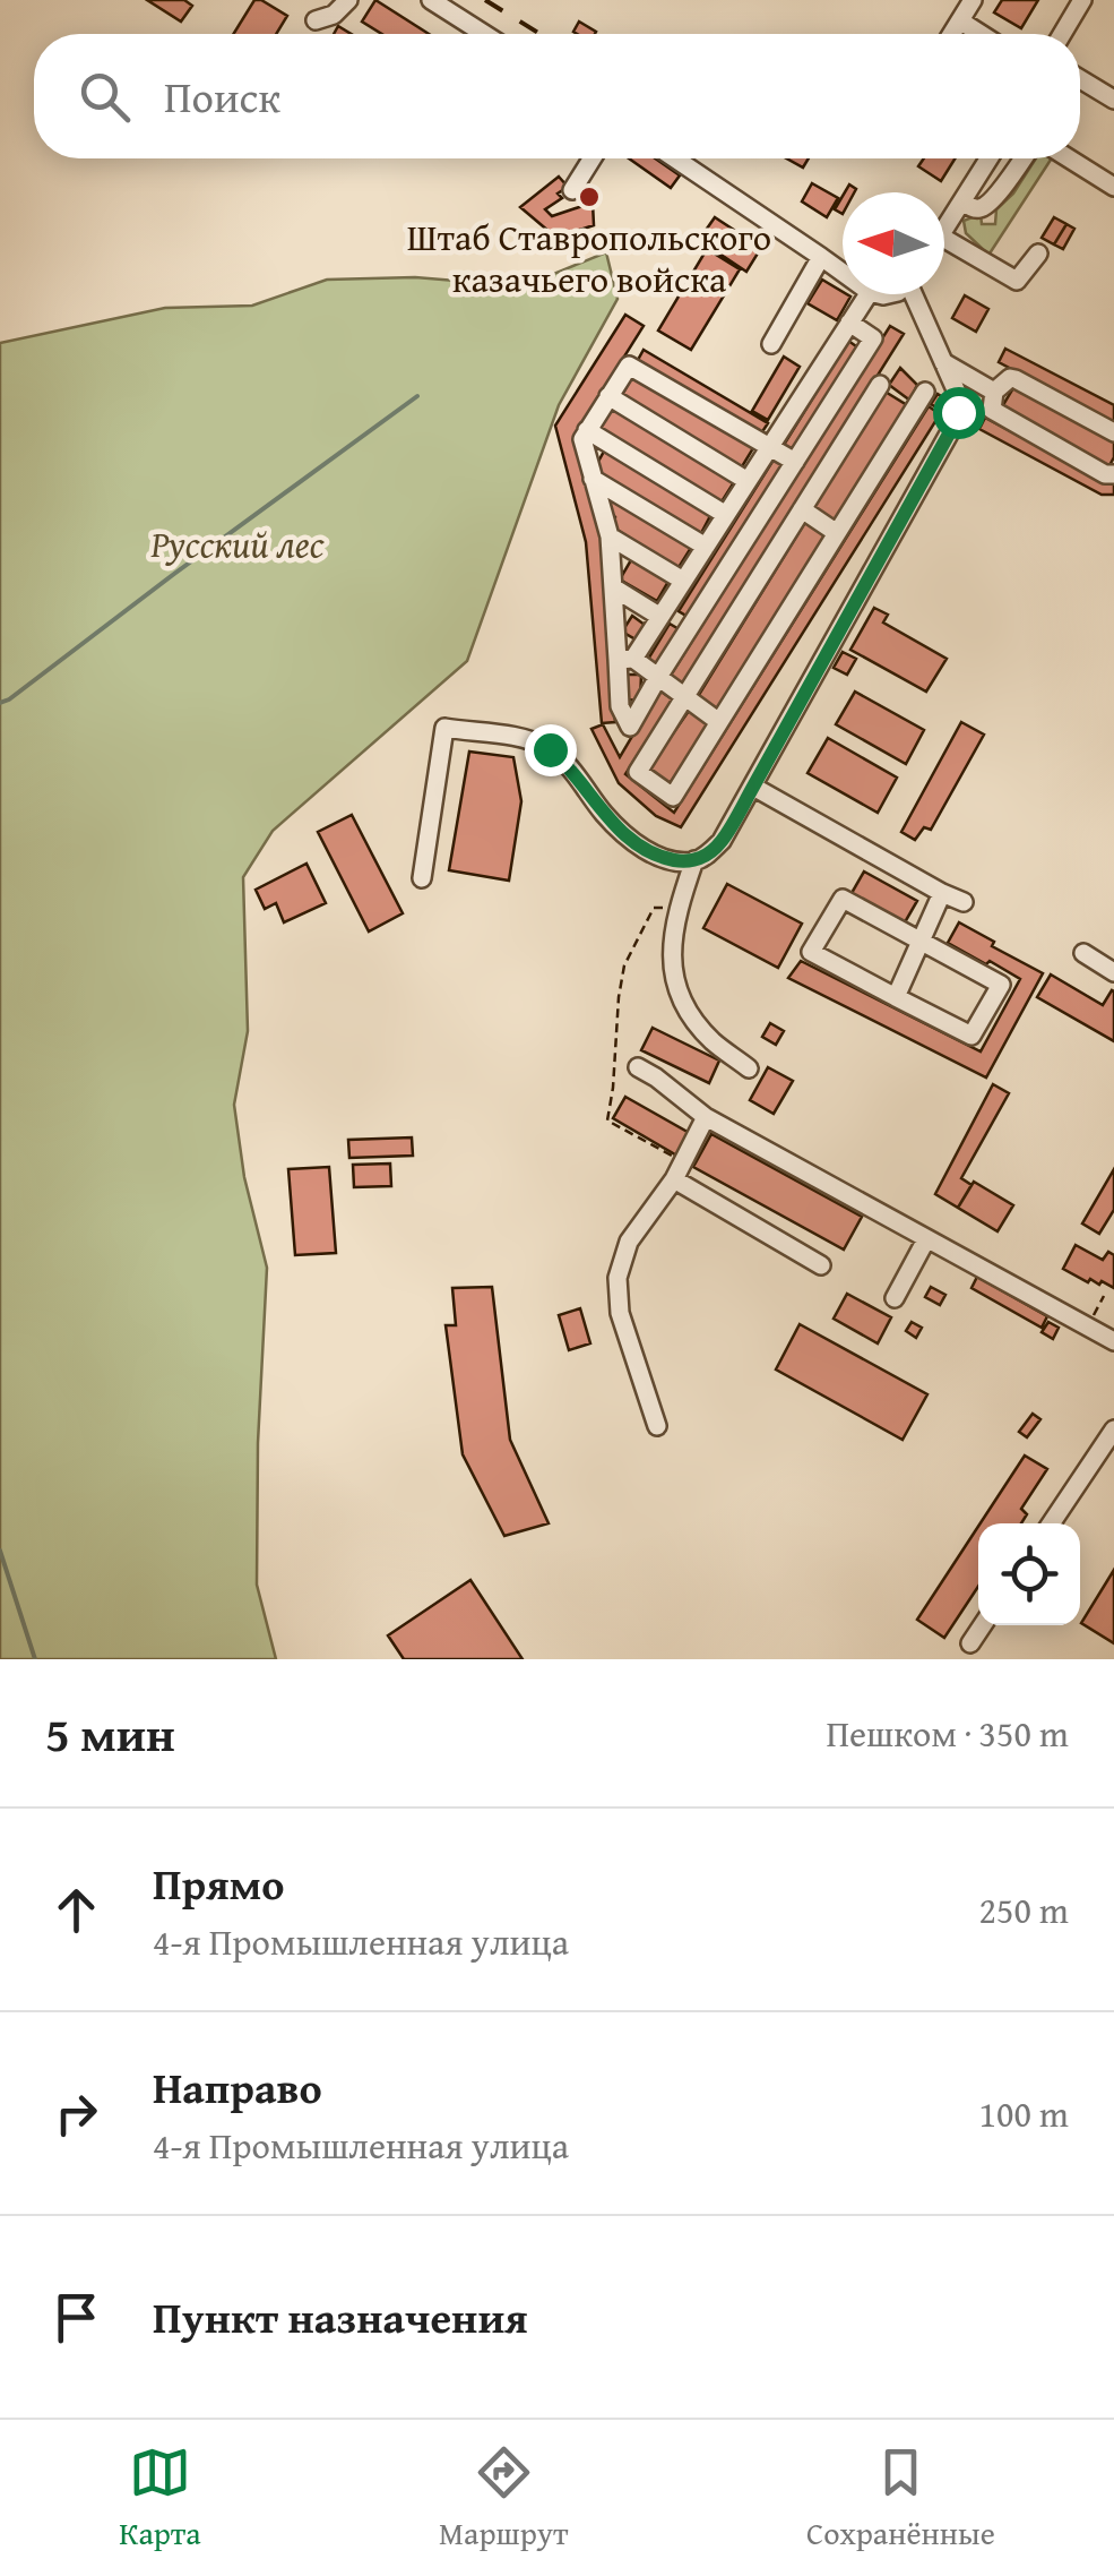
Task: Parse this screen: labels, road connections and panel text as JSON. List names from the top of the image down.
{
  "parks": ["Русский лес"],
  "places": ["Штаб Ставропольского казачьего войска"],
  "north": "left",
  "page": {
    "search": "Поиск",
    "heading": ["5 мин", "Пешком · 350 m"],
    "list": [
      ["Прямо", "4-я Промышленная улица", "250 m"],
      ["Направо", "4-я Промышленная улица", "100 m"],
      "Пункт назначения"
    ],
    "nav": ["Карта", "Маршрут", "Сохранённые"]
  }
}
